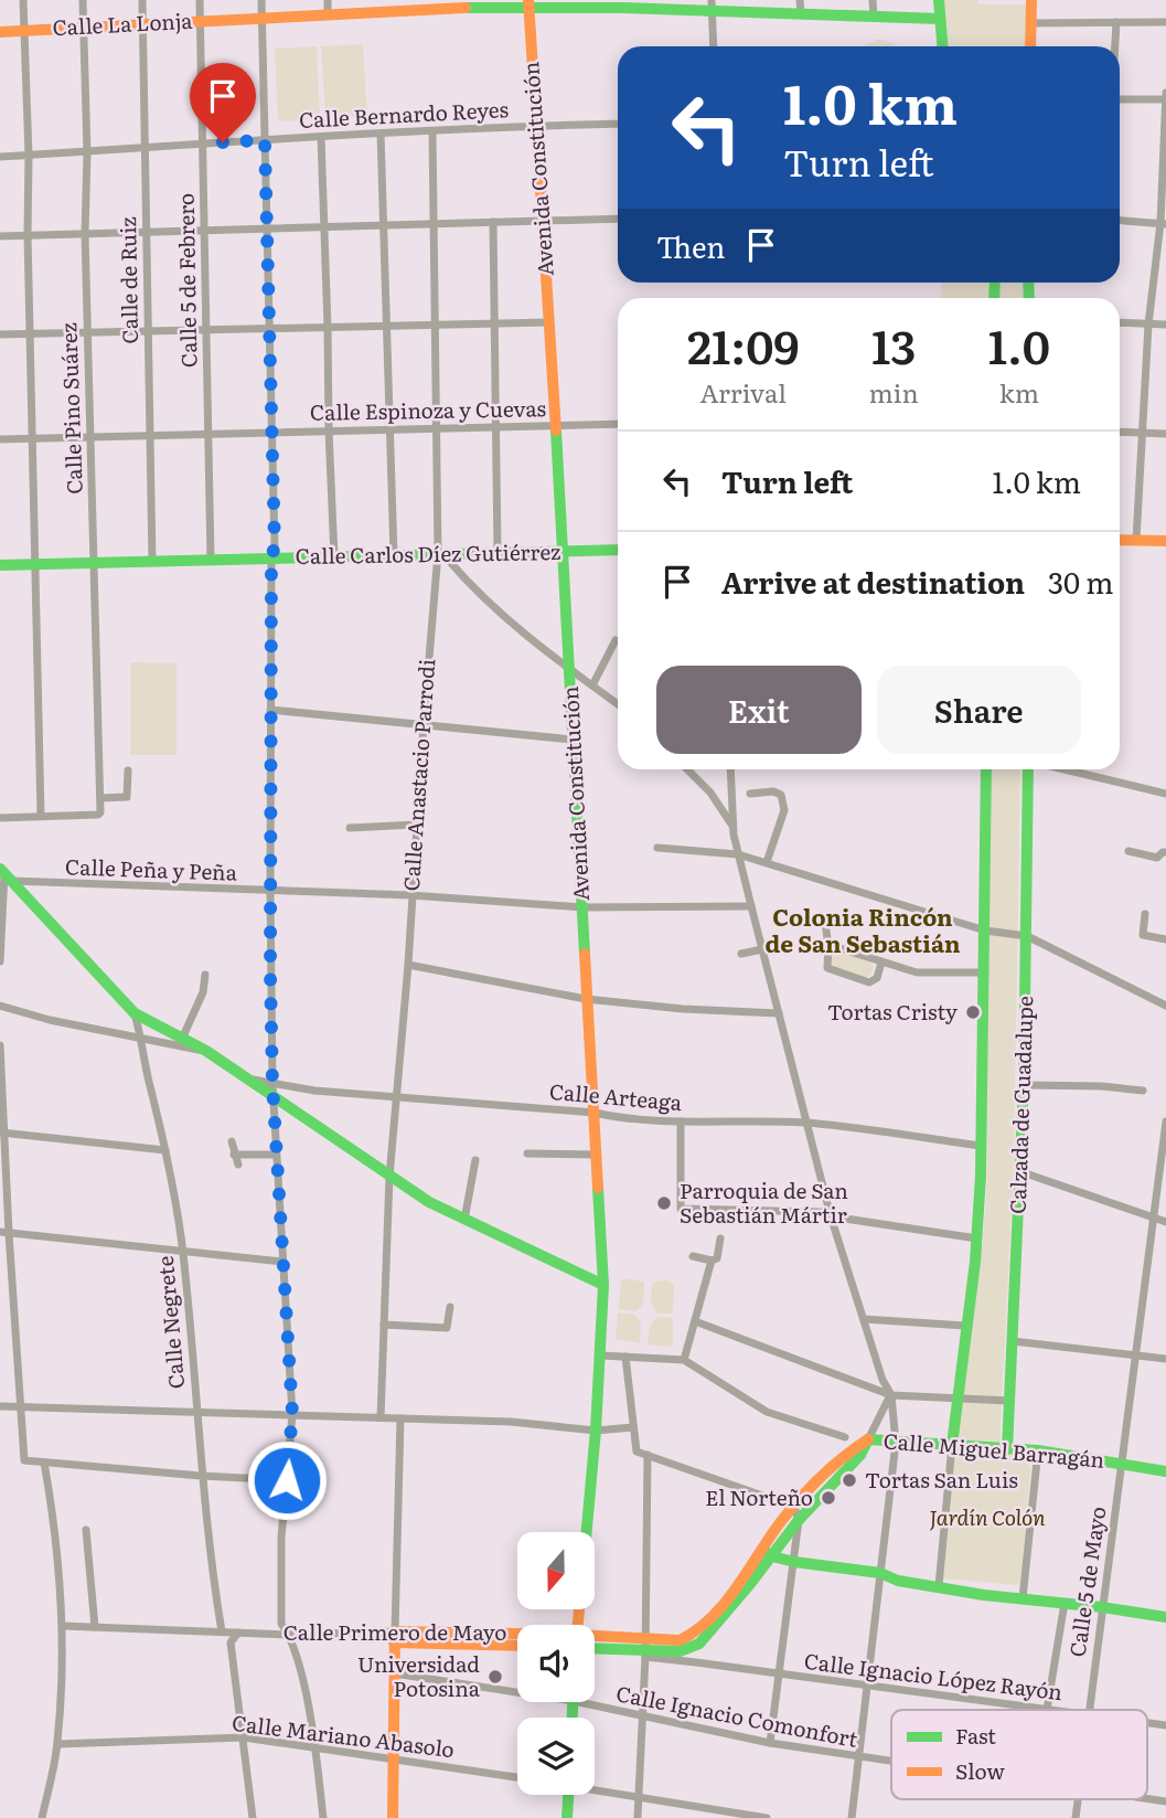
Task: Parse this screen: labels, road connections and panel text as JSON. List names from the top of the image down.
{
  "streets": {
    "main road": [
      "Calle La Lonja",
      "Avenida Constitución",
      "Calle Carlos Díez Gutiérrez",
      "Calzada de Guadalupe",
      "Calle Miguel Barragán",
      "Calle Primero de Mayo"
    ],
    "street": [
      "Calle Bernardo Reyes",
      "Calle de Ruiz",
      "Calle 5 de Febrero",
      "Calle Pino Suárez",
      "Calle Espinoza y Cuevas",
      "Calle Anastacio Parrodi",
      "Calle Peña y Peña",
      "Calle Arteaga",
      "Calle Negrete",
      "Calle 5 de Mayo",
      "Calle Ignacio López Rayón",
      "Calle Ignacio Comonfort",
      "Calle Mariano Abasolo"
    ]
  },
  "crossings": [
    ["Calle La Lonja", "Avenida Constitución"],
    ["Calle La Lonja", "Calle de Ruiz"],
    ["Calle La Lonja", "Calle 5 de Febrero"],
    ["Calle La Lonja", "Calle Pino Suárez"],
    ["Calle Bernardo Reyes", "Avenida Constitución"],
    ["Calle Bernardo Reyes", "Calle de Ruiz"],
    ["Calle Bernardo Reyes", "Calle 5 de Febrero"],
    ["Calle Bernardo Reyes", "Calle Pino Suárez"],
    ["Calle Bernardo Reyes", "Calle Anastacio Parrodi"],
    ["Avenida Constitución", "Calle Espinoza y Cuevas"],
    ["Avenida Constitución", "Calle Carlos Díez Gutiérrez"],
    ["Avenida Constitución", "Calle Peña y Peña"],
    ["Avenida Constitución", "Calle Arteaga"],
    ["Calle de Ruiz", "Calle Espinoza y Cuevas"],
    ["Calle de Ruiz", "Calle Carlos Díez Gutiérrez"],
    ["Calle 5 de Febrero", "Calle Espinoza y Cuevas"],
    ["Calle 5 de Febrero", "Calle Carlos Díez Gutiérrez"],
    ["Calle Pino Suárez", "Calle Espinoza y Cuevas"],
    ["Calle Pino Suárez", "Calle Carlos Díez Gutiérrez"],
    ["Calle Espinoza y Cuevas", "Calle Anastacio Parrodi"],
    ["Calle Carlos Díez Gutiérrez", "Calle Anastacio Parrodi"],
    ["Calle Anastacio Parrodi", "Calle Peña y Peña"],
    ["Calle Anastacio Parrodi", "Calle Arteaga"],
    ["Calle Arteaga", "Calzada de Guadalupe"],
    ["Calzada de Guadalupe", "Calle Miguel Barragán"],
    ["Calle Negrete", "Calle Primero de Mayo"],
    ["Calle Miguel Barragán", "Calle 5 de Mayo"],
    ["Calle Primero de Mayo", "Calle Ignacio López Rayón"]
  ],
  "districts": ["Colonia Rincón de San Sebastián"],
  "parks": ["Jardín Colón"],
  "places": [
    "Tortas Cristy",
    "Parroquia de San Sebastián Mártir",
    "Tortas San Luis",
    "El Norteño",
    "Universidad Potosina"
  ],
  "legend": ["Fast", "Slow"],
  "north": "bottom",
  "page": {
    "turn": ["1.0 km", "Turn left"],
    "then": "Then",
    "eta": [
      "21:09",
      "Arrival",
      "13",
      "min",
      "1.0",
      "km"
    ],
    "list": [
      {
        "name": "Turn left",
        "value": "1.0 km"
      },
      {
        "name": "Arrive at destination",
        "value": "30 m"
      }
    ],
    "buttons": ["Exit", "Share"]
  }
}
